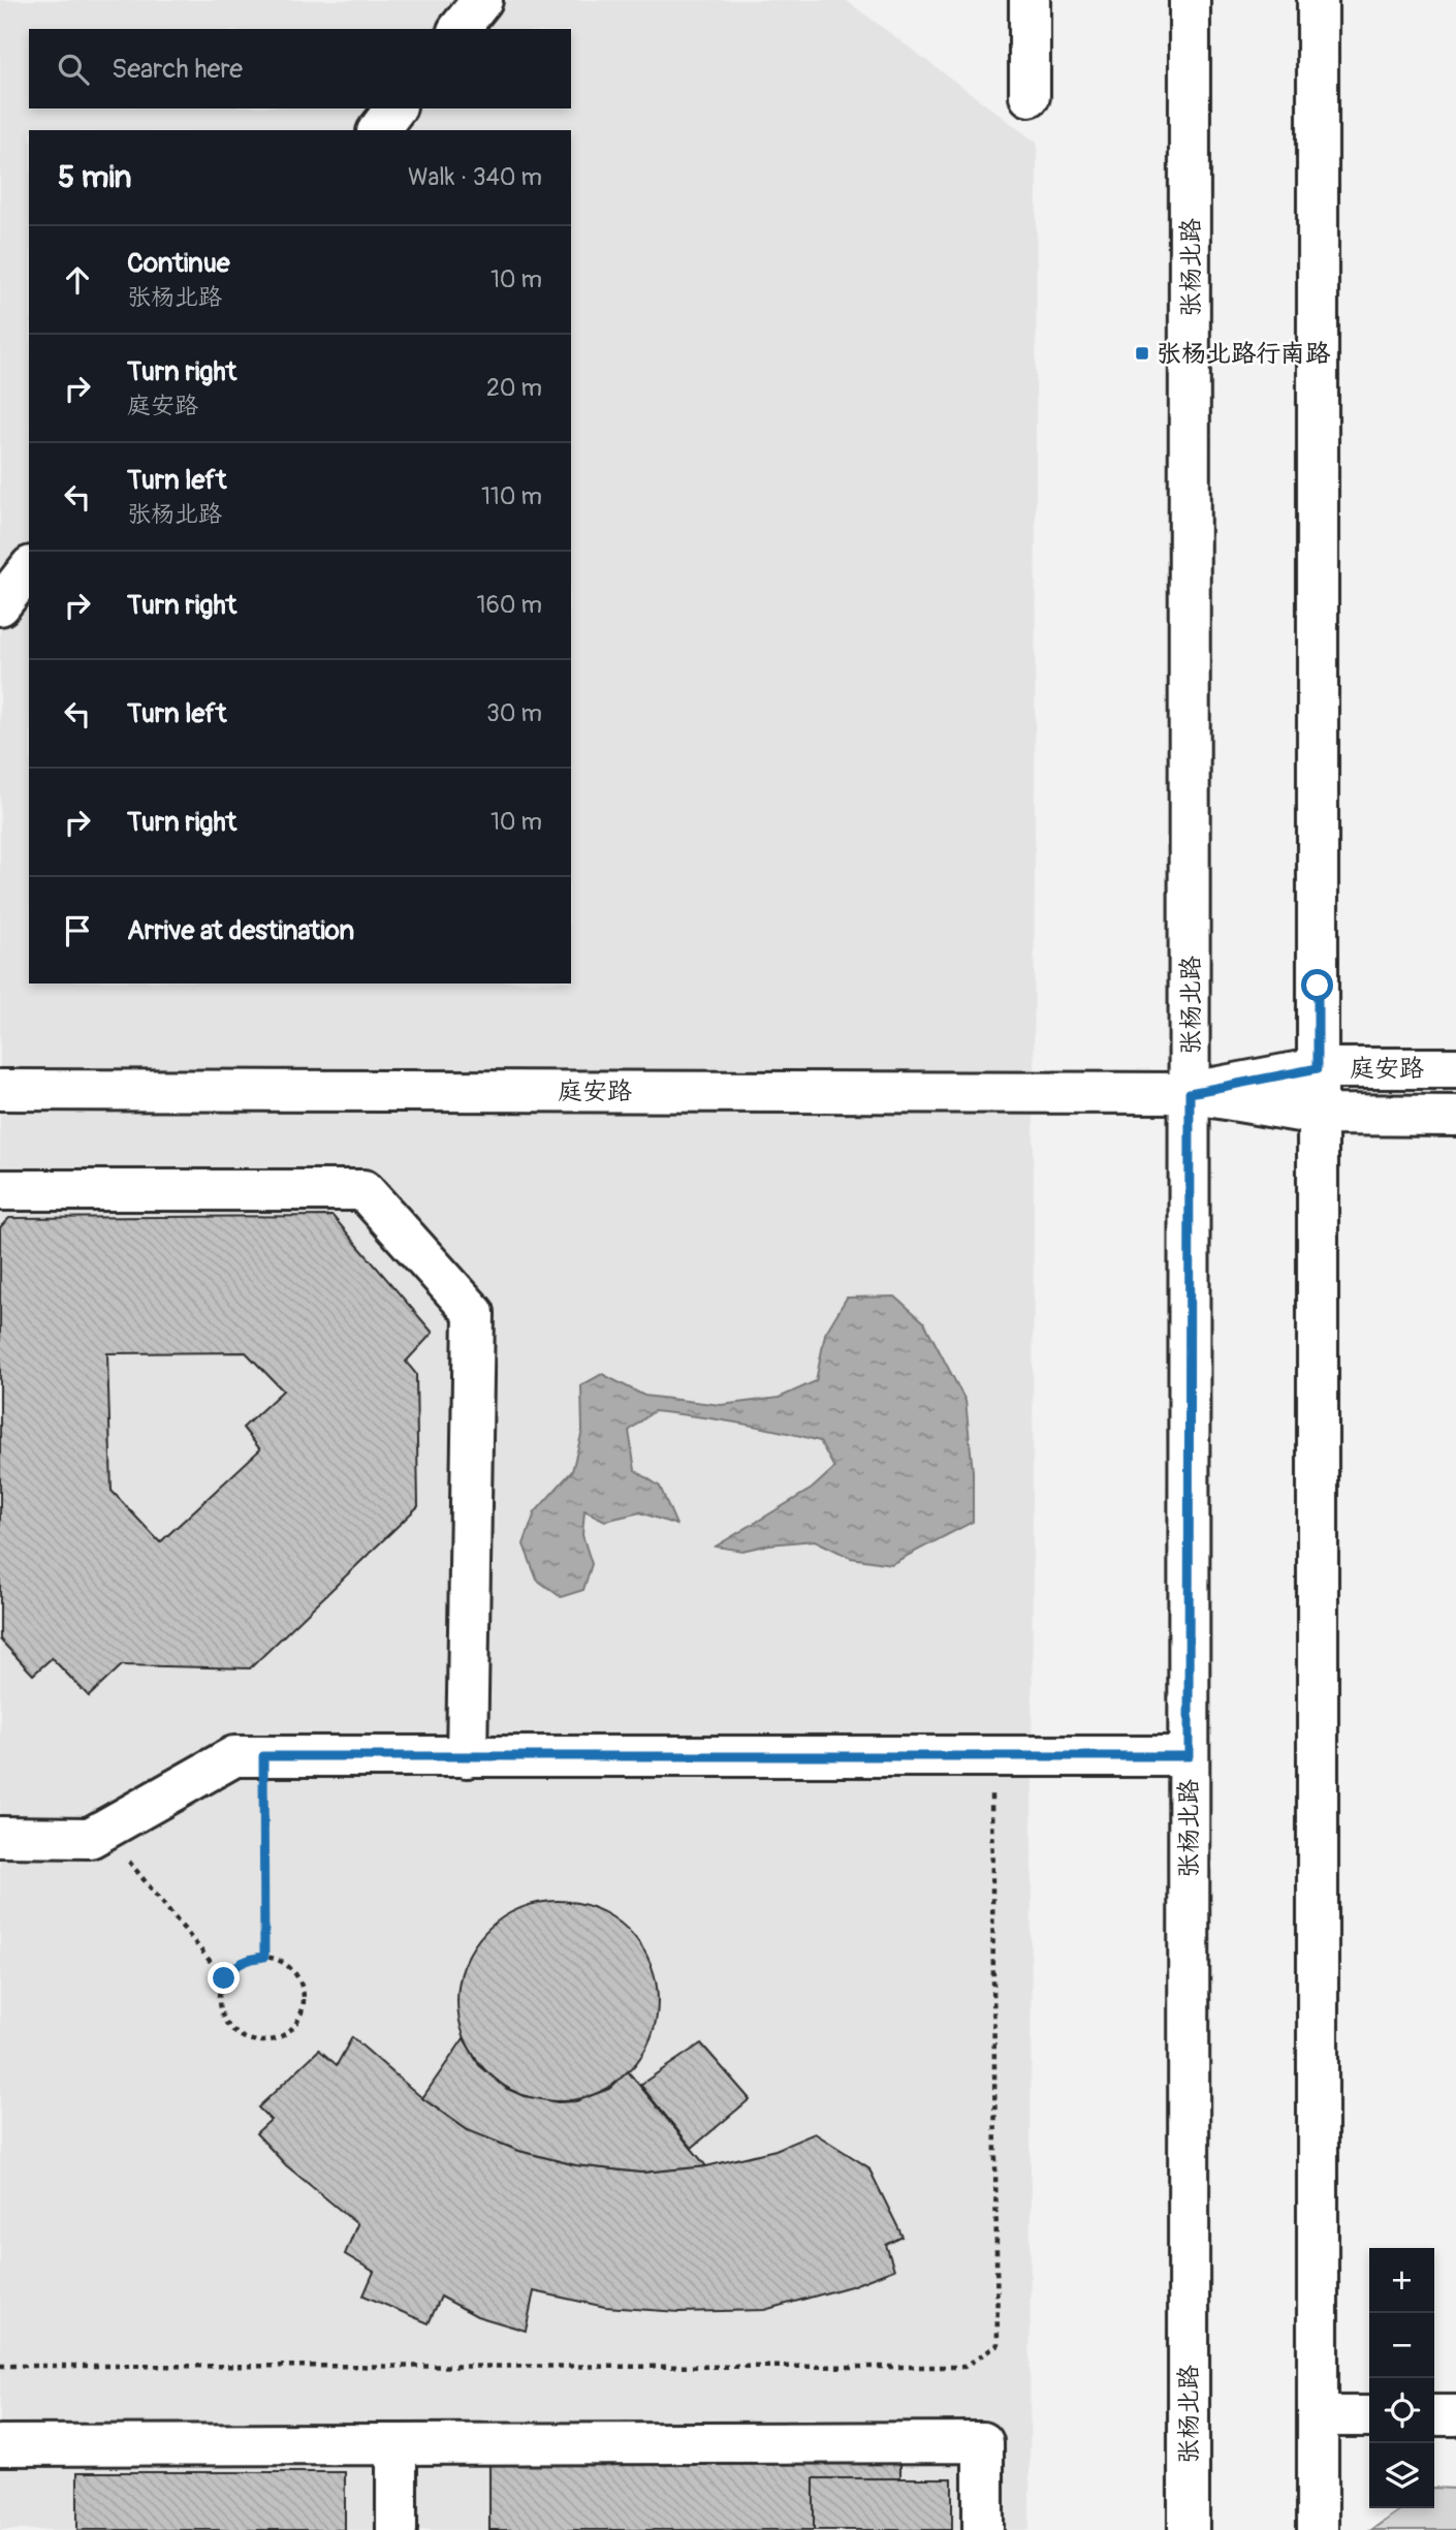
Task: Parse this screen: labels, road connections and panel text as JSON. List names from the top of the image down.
{
  "streets": {
    "main road": ["张杨北路", "庭安路"]
  },
  "crossings": [
    ["张杨北路", "庭安路"]
  ],
  "places": {
    "transit": ["张杨北路行南路"]
  },
  "page": {
    "search": "Search here",
    "heading": ["5 min", "Walk · 340 m"],
    "list": [
      ["Continue", "张杨北路", "10 m"],
      ["Turn right", "庭安路", "20 m"],
      ["Turn left", "张杨北路", "110 m"],
      ["Turn right", "160 m"],
      ["Turn left", "30 m"],
      ["Turn right", "10 m"],
      "Arrive at destination"
    ],
    "map_buttons": ["+", "−"]
  }
}
